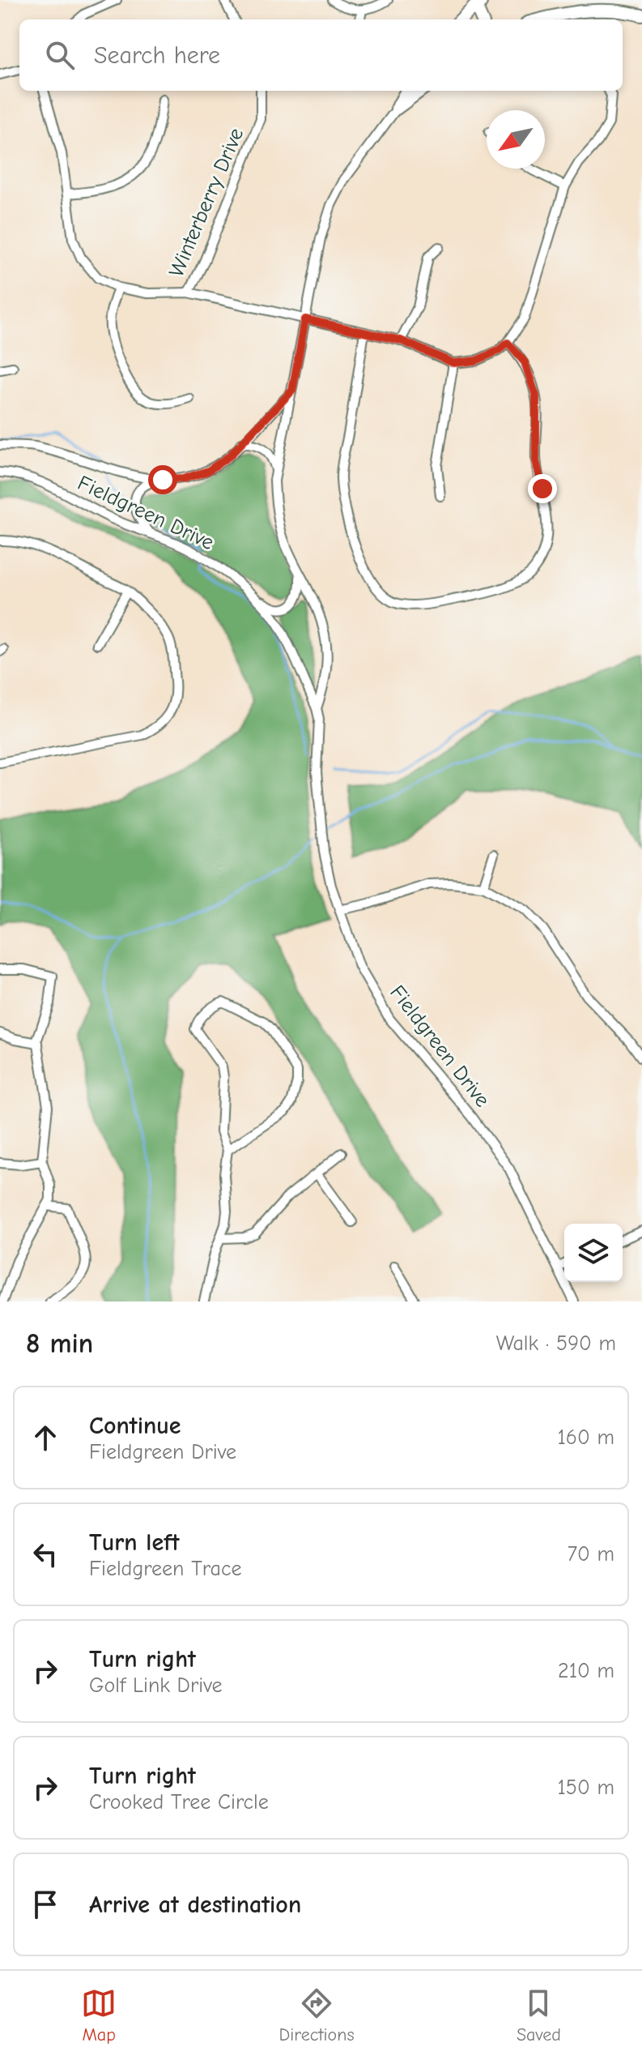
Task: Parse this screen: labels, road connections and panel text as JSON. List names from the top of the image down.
{
  "streets": {
    "street": ["Winterberry Drive", "Fieldgreen Drive"]
  },
  "north": "bottom left",
  "page": {
    "search": "Search here",
    "heading": ["8 min", "Walk · 590 m"],
    "list": [
      ["Continue", "Fieldgreen Drive", "160 m"],
      ["Turn left", "Fieldgreen Trace", "70 m"],
      ["Turn right", "Golf Link Drive", "210 m"],
      ["Turn right", "Crooked Tree Circle", "150 m"],
      "Arrive at destination"
    ],
    "nav": ["Map", "Directions", "Saved"]
  }
}
